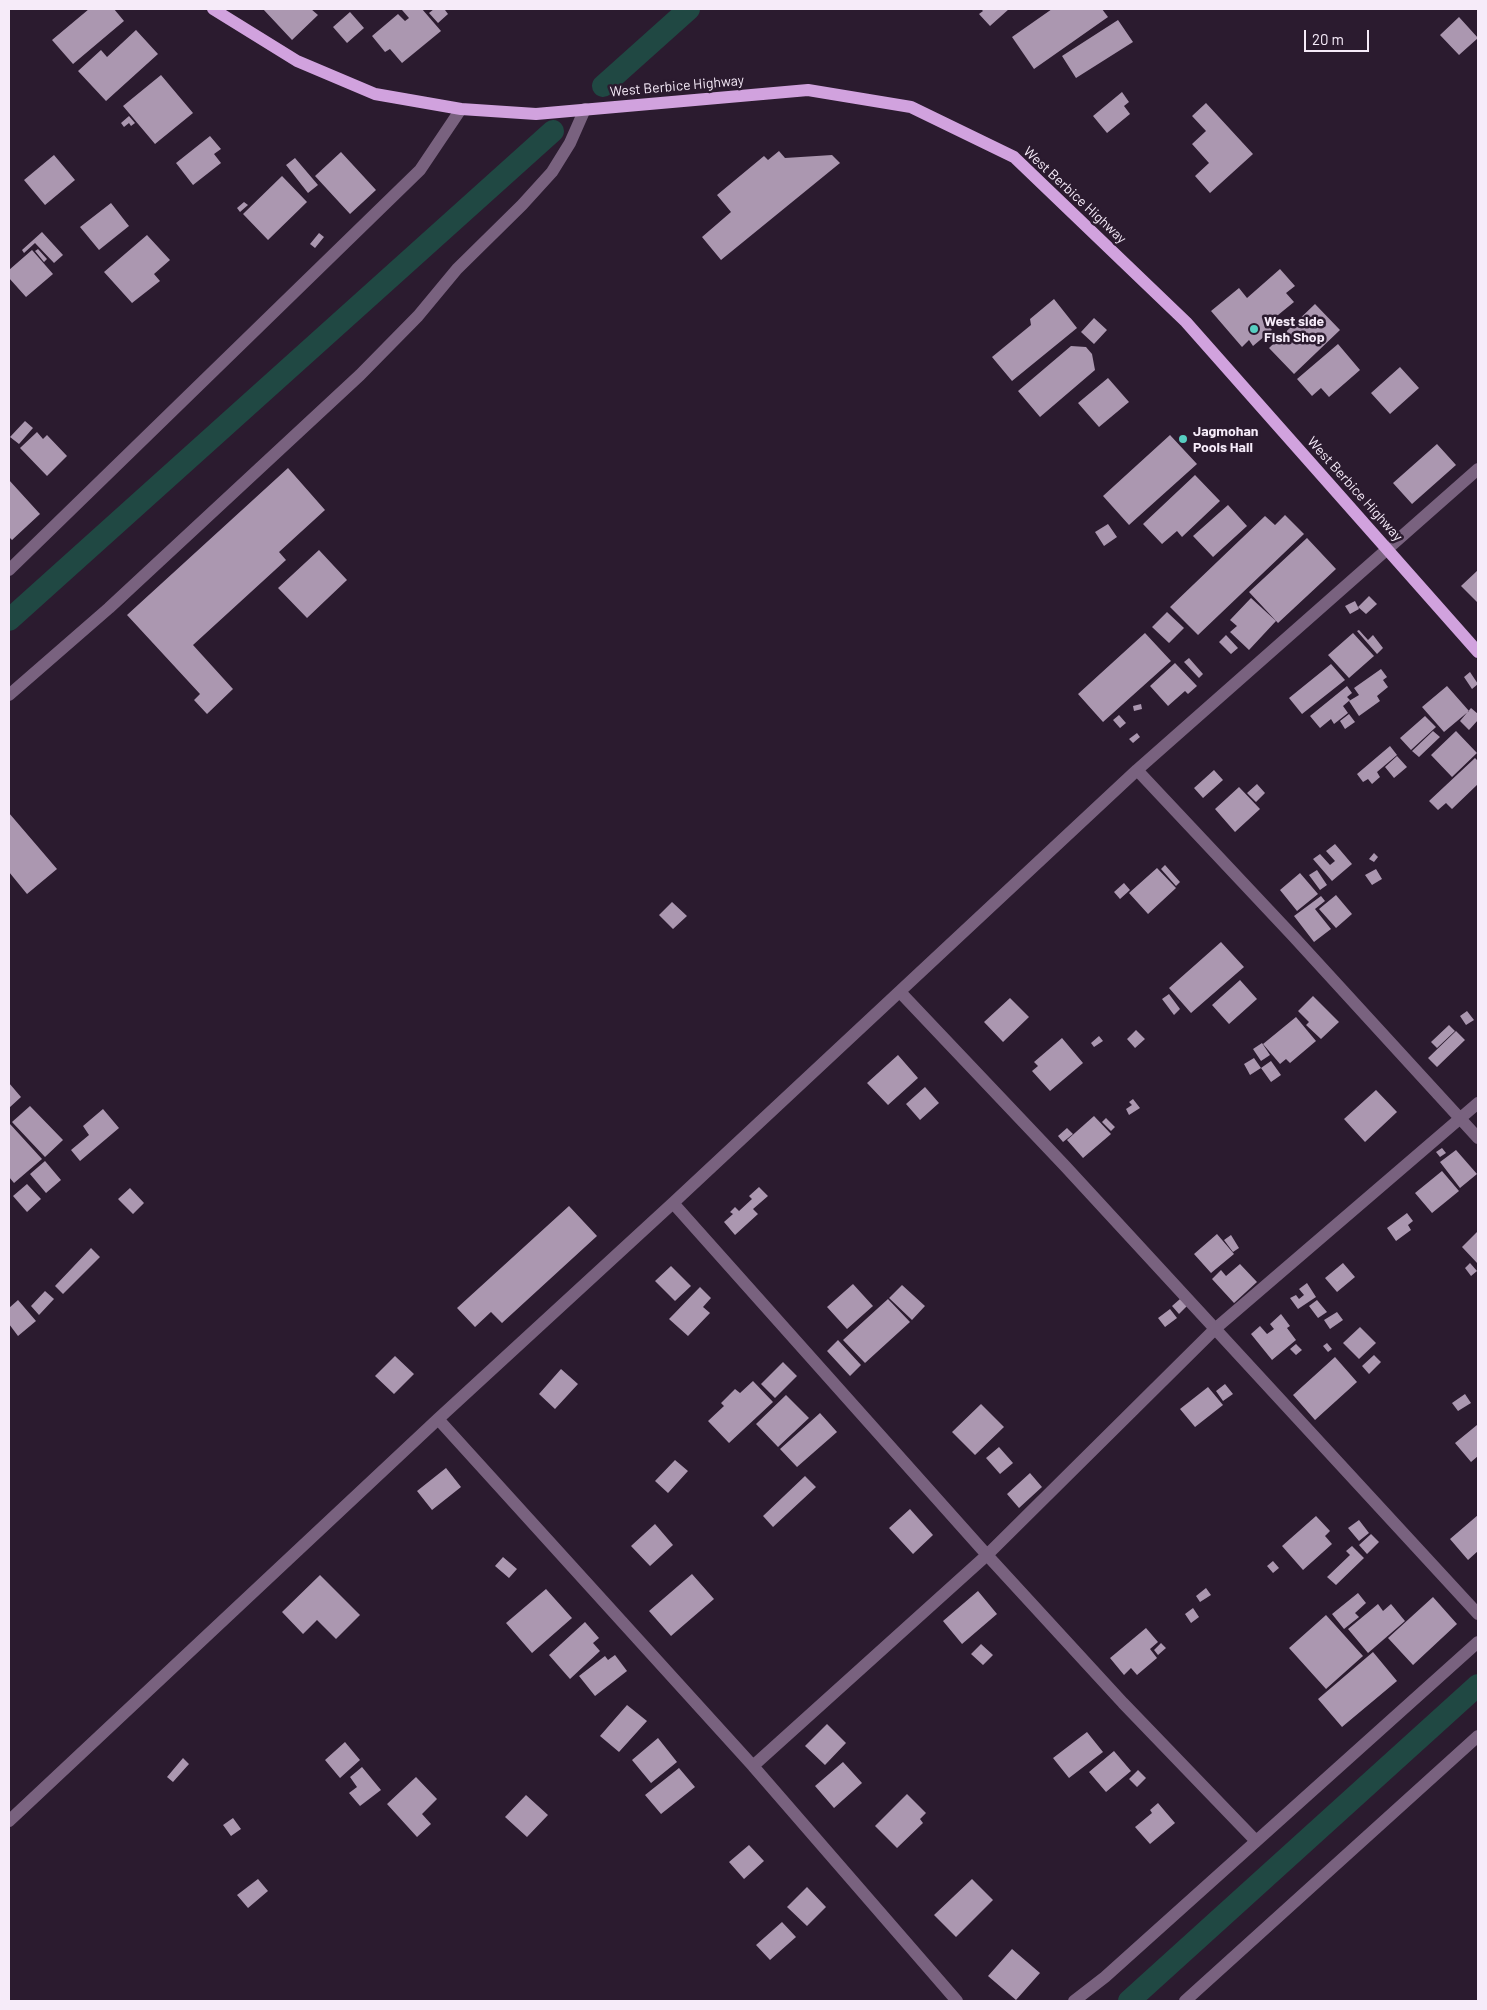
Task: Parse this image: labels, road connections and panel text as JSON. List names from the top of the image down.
{
  "streets": {
    "main road": ["West Berbice Highway"]
  },
  "places": ["West side Fish Shop", "Jagmohan Pools Hall"],
  "scale_bar": "20 m"
}
